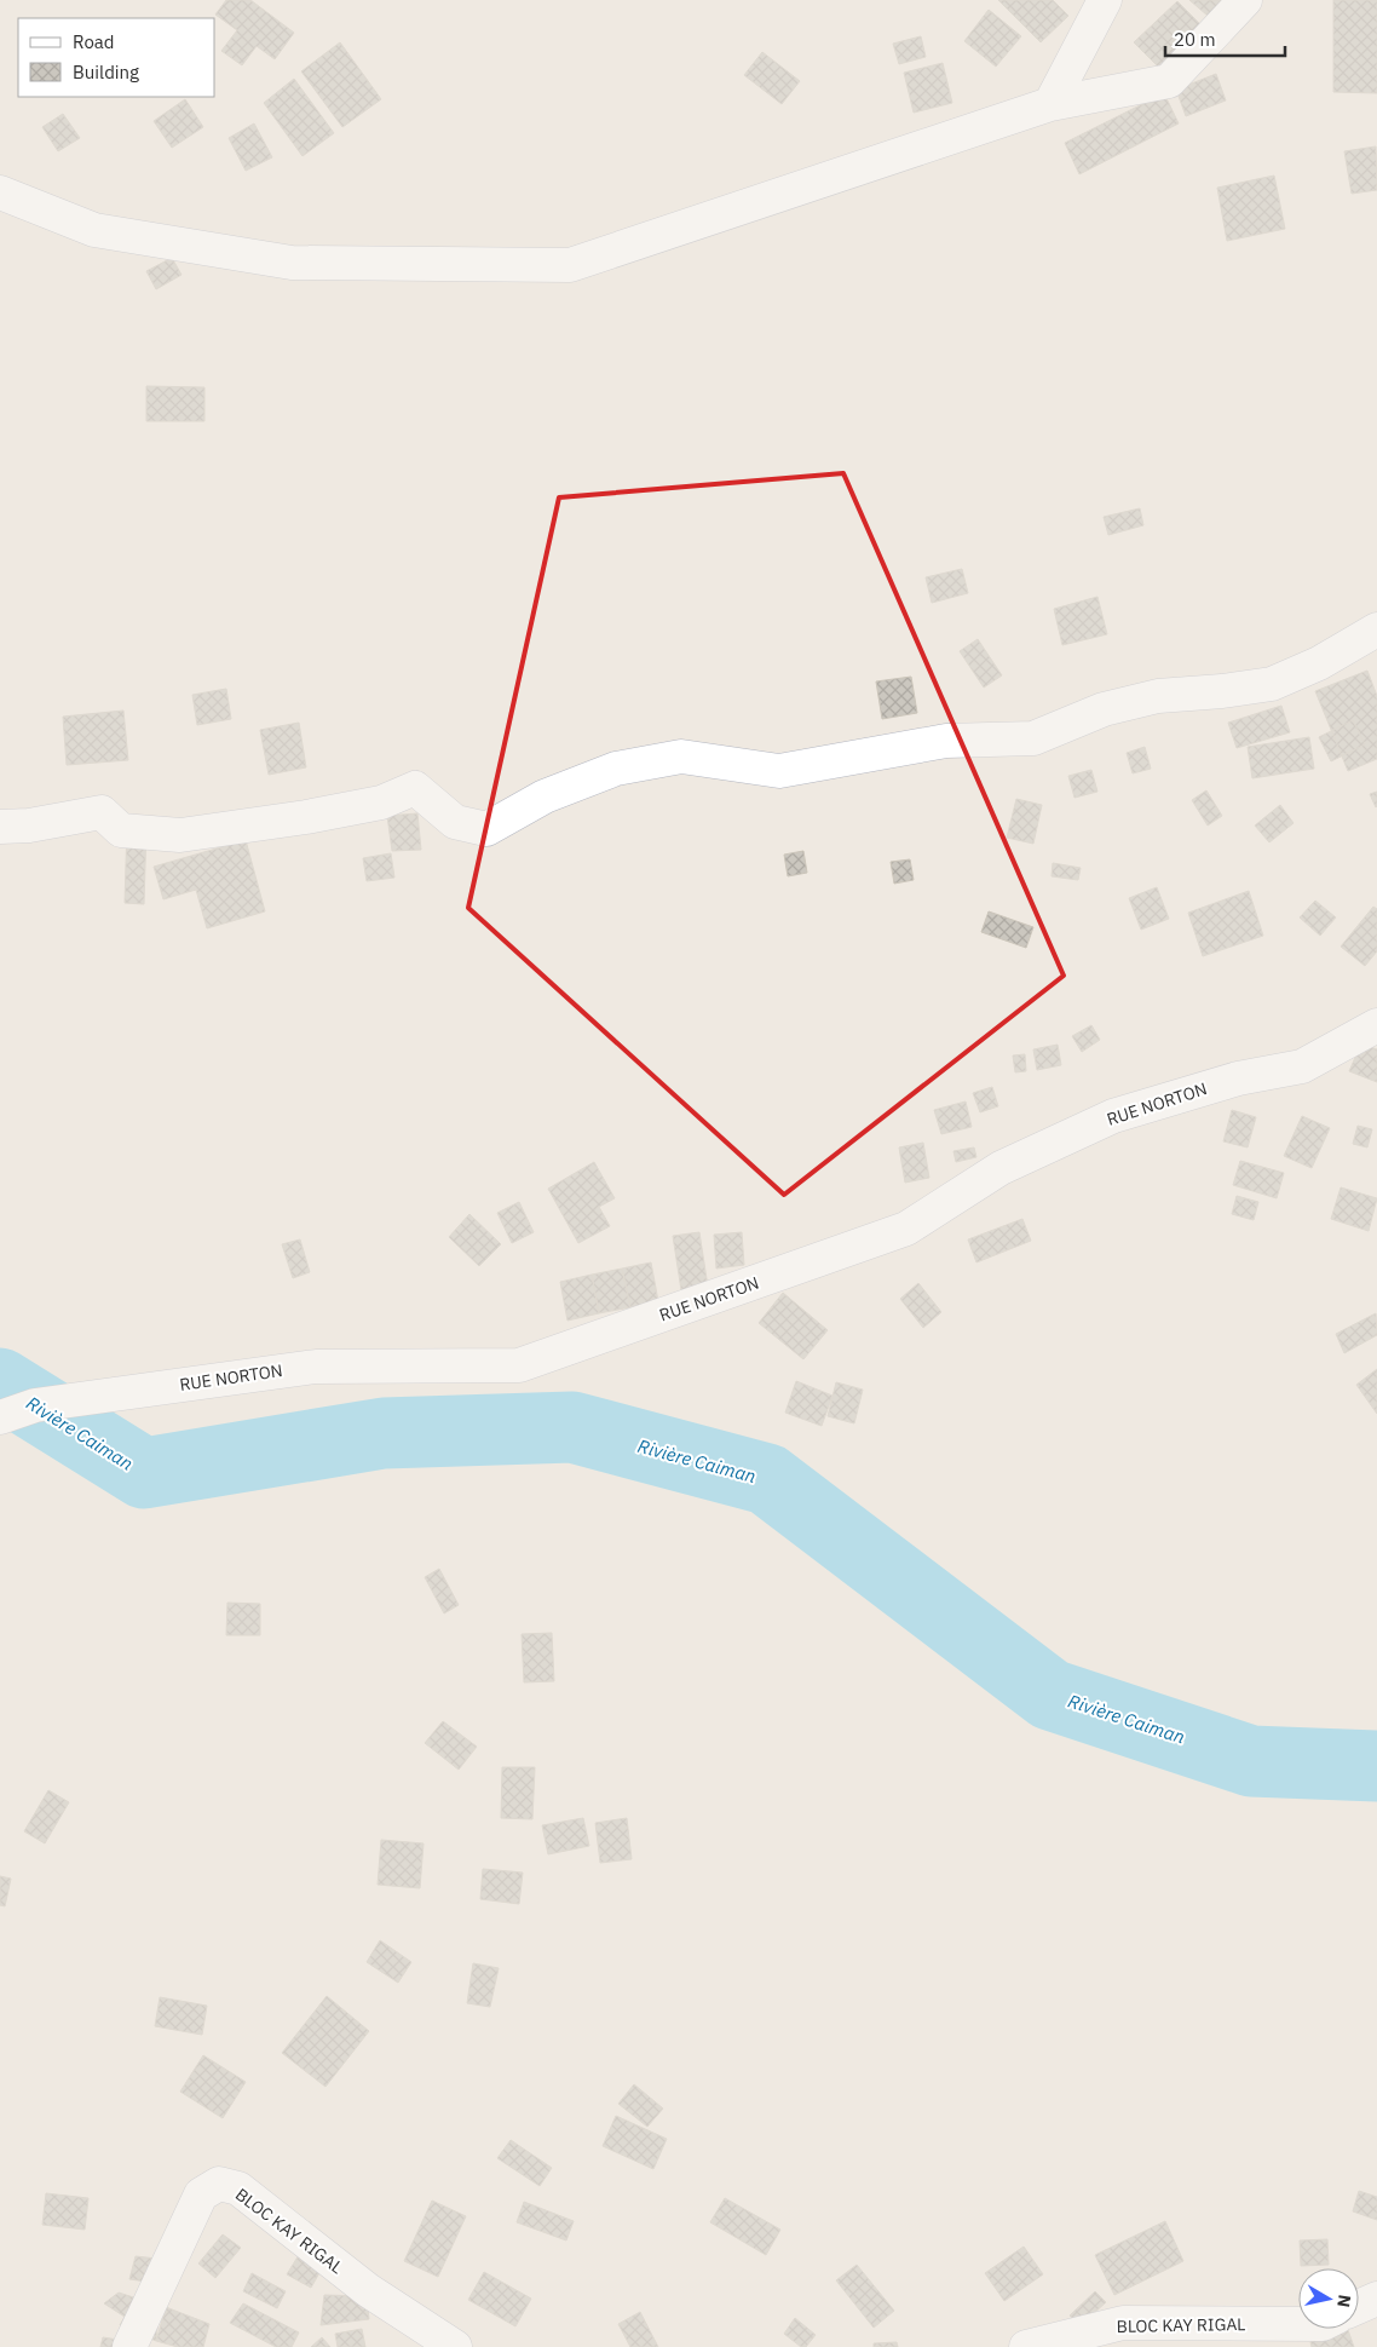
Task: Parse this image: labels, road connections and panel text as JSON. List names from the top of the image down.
{
  "streets": {
    "street": ["RUE NORTON", "BLOC KAY RIGAL"]
  },
  "water": ["Rivière Caiman"],
  "legend": ["Road", "Building"],
  "scale_bar": "20 m",
  "north": "right"
}
